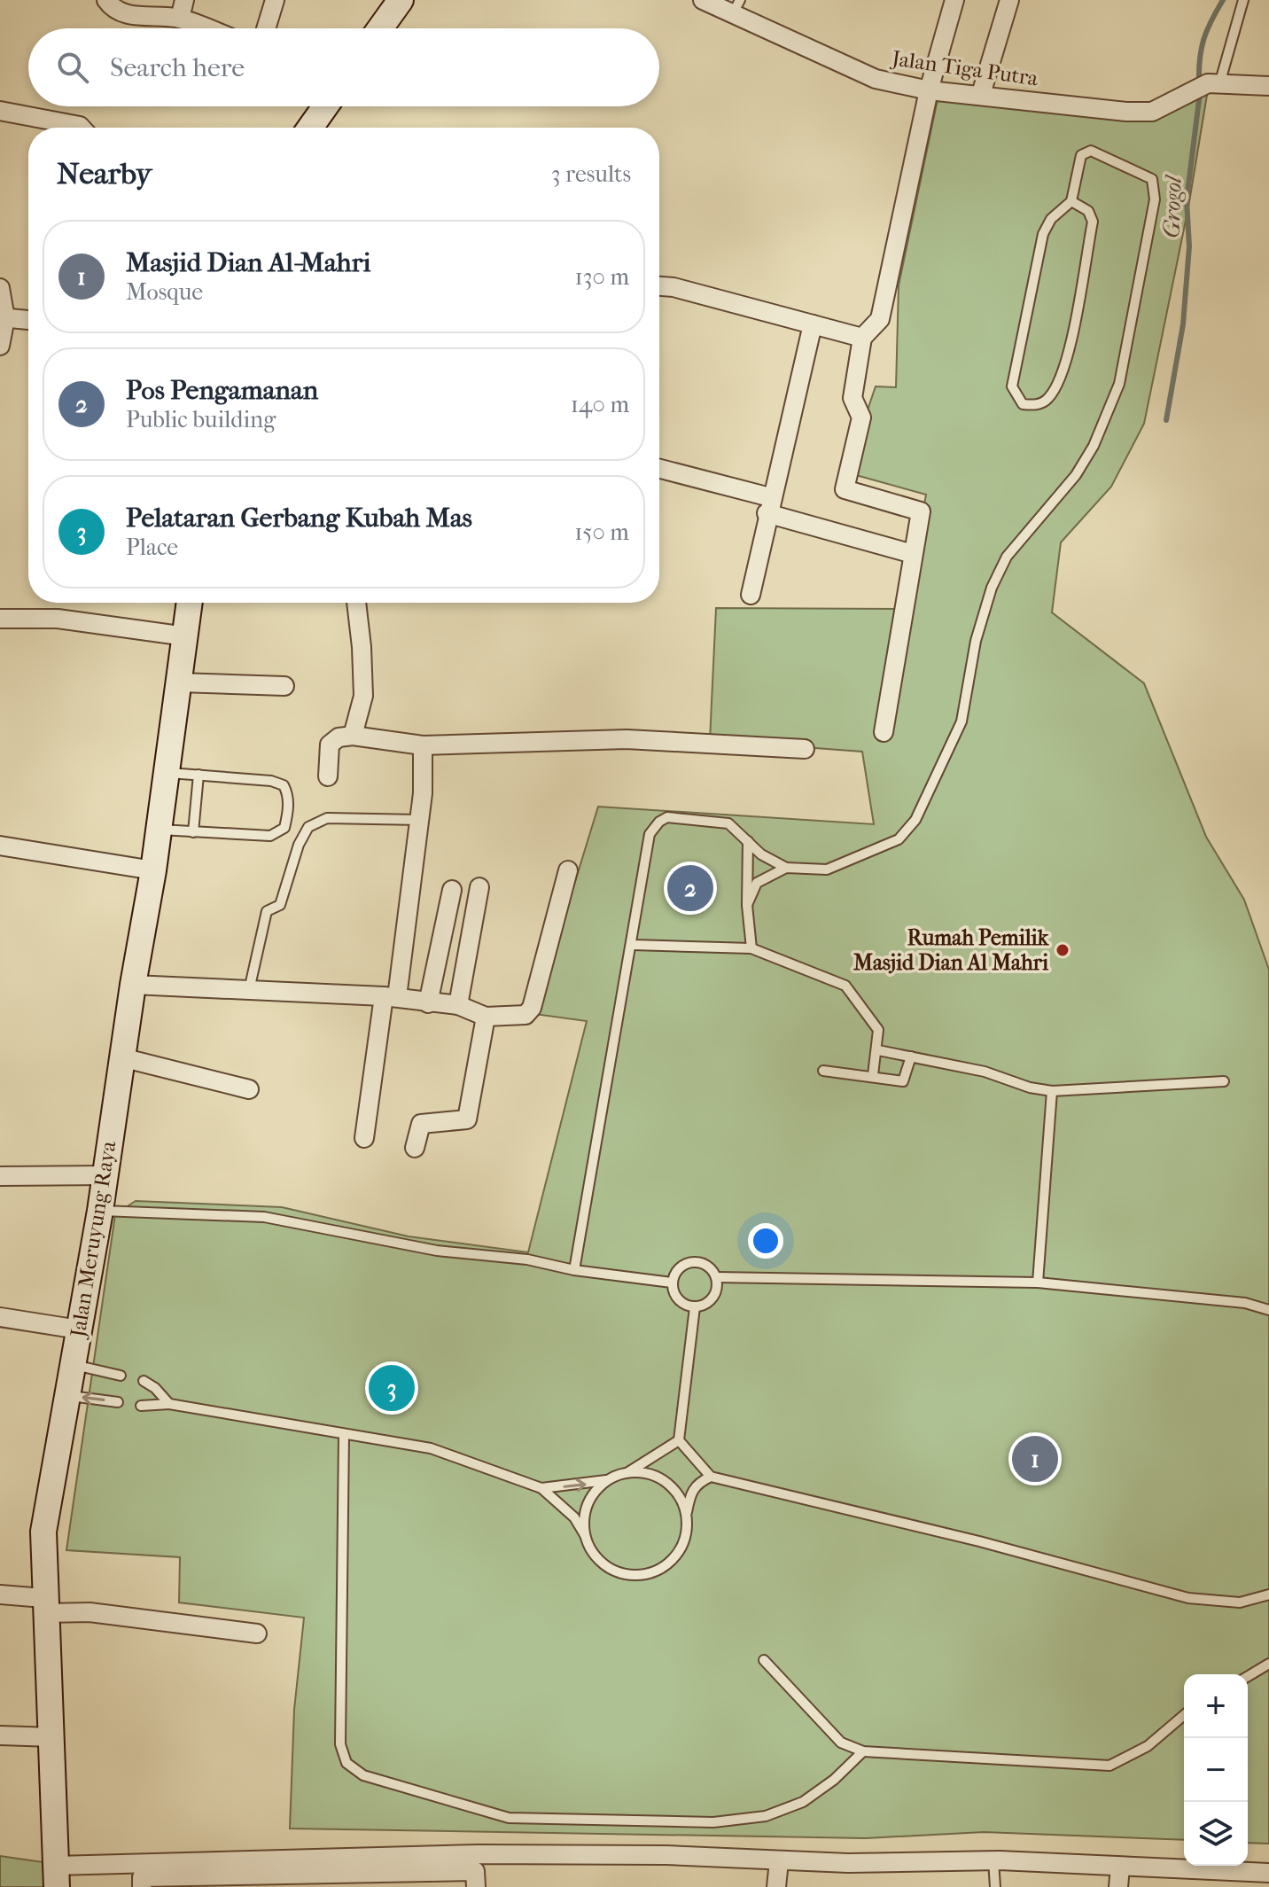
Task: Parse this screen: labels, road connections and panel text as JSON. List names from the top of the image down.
{
  "streets": {
    "main road": ["Jalan Meruyung Raya"],
    "street": ["Jalan Tiga Putra"]
  },
  "water": ["Grogol"],
  "places": ["Rumah Pemilik Masjid Dian Al Mahri"],
  "page": {
    "search": "Search here",
    "heading": ["Nearby", "3 results"],
    "list": [
      {
        "mark": "1",
        "name": "Masjid Dian Al-Mahri",
        "note": "Mosque",
        "value": "130 m"
      },
      {
        "mark": "2",
        "name": "Pos Pengamanan",
        "note": "Public building",
        "value": "140 m"
      },
      {
        "mark": "3",
        "name": "Pelataran Gerbang Kubah Mas",
        "note": "Place",
        "value": "150 m"
      }
    ],
    "pins": ["2", "3", "1"],
    "map_buttons": ["+", "−"]
  }
}
